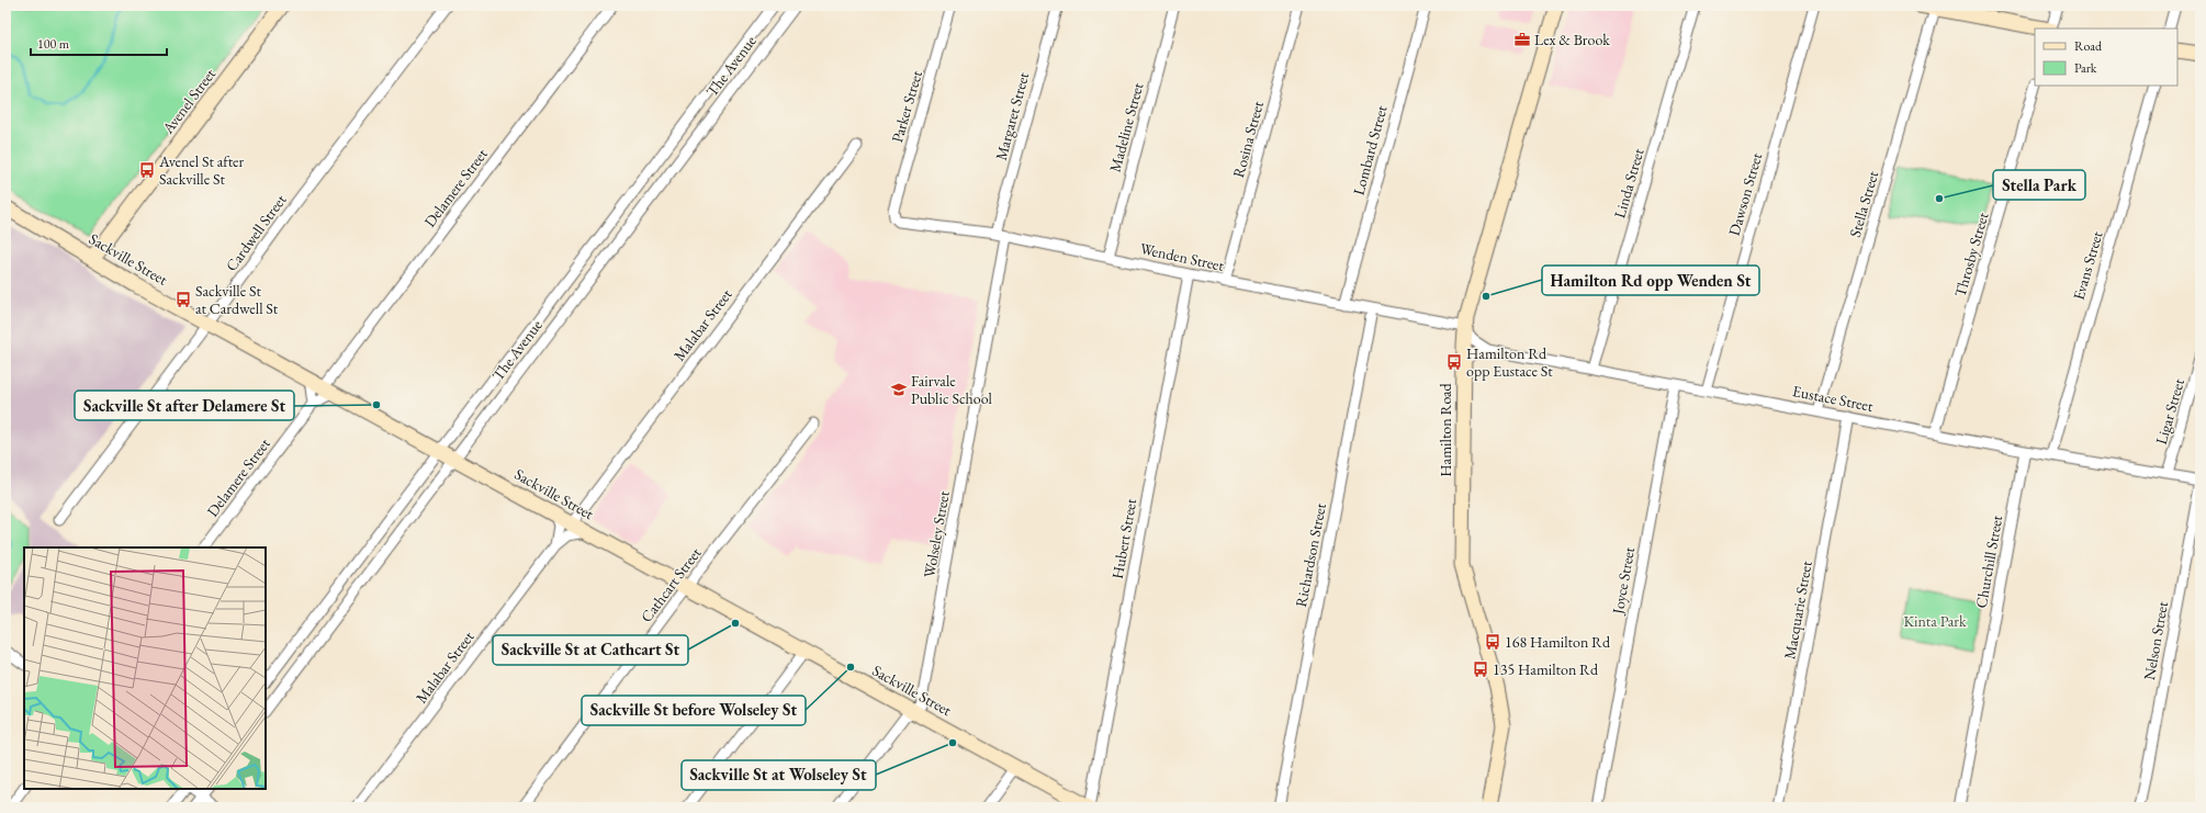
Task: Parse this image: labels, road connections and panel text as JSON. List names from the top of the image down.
{
  "streets": {
    "main road": ["Avenel Street", "Sackville Street", "Hamilton Road"],
    "street": [
      "The Avenue",
      "Parker Street",
      "Margaret Street",
      "Madeline Street",
      "Rosina Street",
      "Lombard Street",
      "Linda Street",
      "Delamere Street",
      "Dawson Street",
      "Stella Street",
      "Cardwell Street",
      "Throsby Street",
      "Wenden Street",
      "Evans Street",
      "Malabar Street",
      "Eustace Street",
      "Ligar Street",
      "Wolseley Street",
      "Hubert Street",
      "Richardson Street",
      "Churchill Street",
      "Joyce Street",
      "Cathcart Street",
      "Macquarie Street",
      "Nelson Street"
    ]
  },
  "crossings": [
    ["The Avenue", "Sackville Street"],
    ["Avenel Street", "Sackville Street"],
    ["Parker Street", "Wenden Street"],
    ["Margaret Street", "Wenden Street"],
    ["Madeline Street", "Wenden Street"],
    ["Rosina Street", "Wenden Street"],
    ["Lombard Street", "Wenden Street"],
    ["Linda Street", "Eustace Street"],
    ["Delamere Street", "Sackville Street"],
    ["Dawson Street", "Eustace Street"],
    ["Stella Street", "Eustace Street"],
    ["Cardwell Street", "Sackville Street"],
    ["Throsby Street", "Eustace Street"],
    ["Wenden Street", "Hamilton Road"],
    ["Wenden Street", "Wolseley Street"],
    ["Wenden Street", "Hubert Street"],
    ["Wenden Street", "Richardson Street"],
    ["Sackville Street", "Malabar Street"],
    ["Sackville Street", "Wolseley Street"],
    ["Sackville Street", "Hubert Street"],
    ["Sackville Street", "Cathcart Street"],
    ["Evans Street", "Eustace Street"],
    ["Eustace Street", "Ligar Street"],
    ["Eustace Street", "Churchill Street"],
    ["Eustace Street", "Joyce Street"],
    ["Eustace Street", "Macquarie Street"],
    ["Eustace Street", "Nelson Street"]
  ],
  "parks": ["Kinta Park"],
  "places": {
    "office": ["Lex & Brook"],
    "bus stop": [
      "Avenel St after Sackville St",
      "Sackville St at Cardwell St",
      "Hamilton Rd opp Eustace St",
      "168 Hamilton Rd",
      "135 Hamilton Rd"
    ],
    "other": [
      "Stella Park",
      "Hamilton Rd opp Wenden St",
      "Sackville St after Delamere St",
      "Sackville St at Cathcart St",
      "Sackville St before Wolseley St",
      "Sackville St at Wolseley St"
    ],
    "school or university": ["Fairvale Public School"]
  },
  "legend": ["Road", "Park"],
  "scale_bar": "100 m"
}
